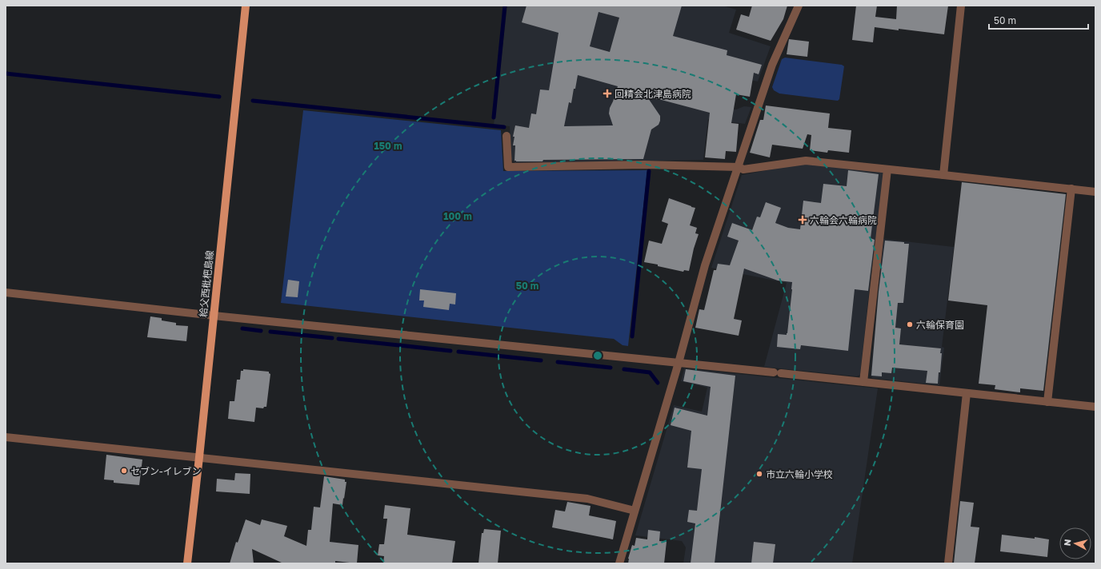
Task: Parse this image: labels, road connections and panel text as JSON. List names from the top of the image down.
{
  "streets": {
    "main road": ["給父西枇杷島線"]
  },
  "places": {
    "health": ["回精会北津島病院", "六輪会六輪病院"],
    "other": ["六輪保育園", "セブン-イレブン", "市立六輪小学校"]
  },
  "scale_bar": "50 m",
  "north": "left",
  "rings": ["150 m", "100 m", "50 m"]
}
